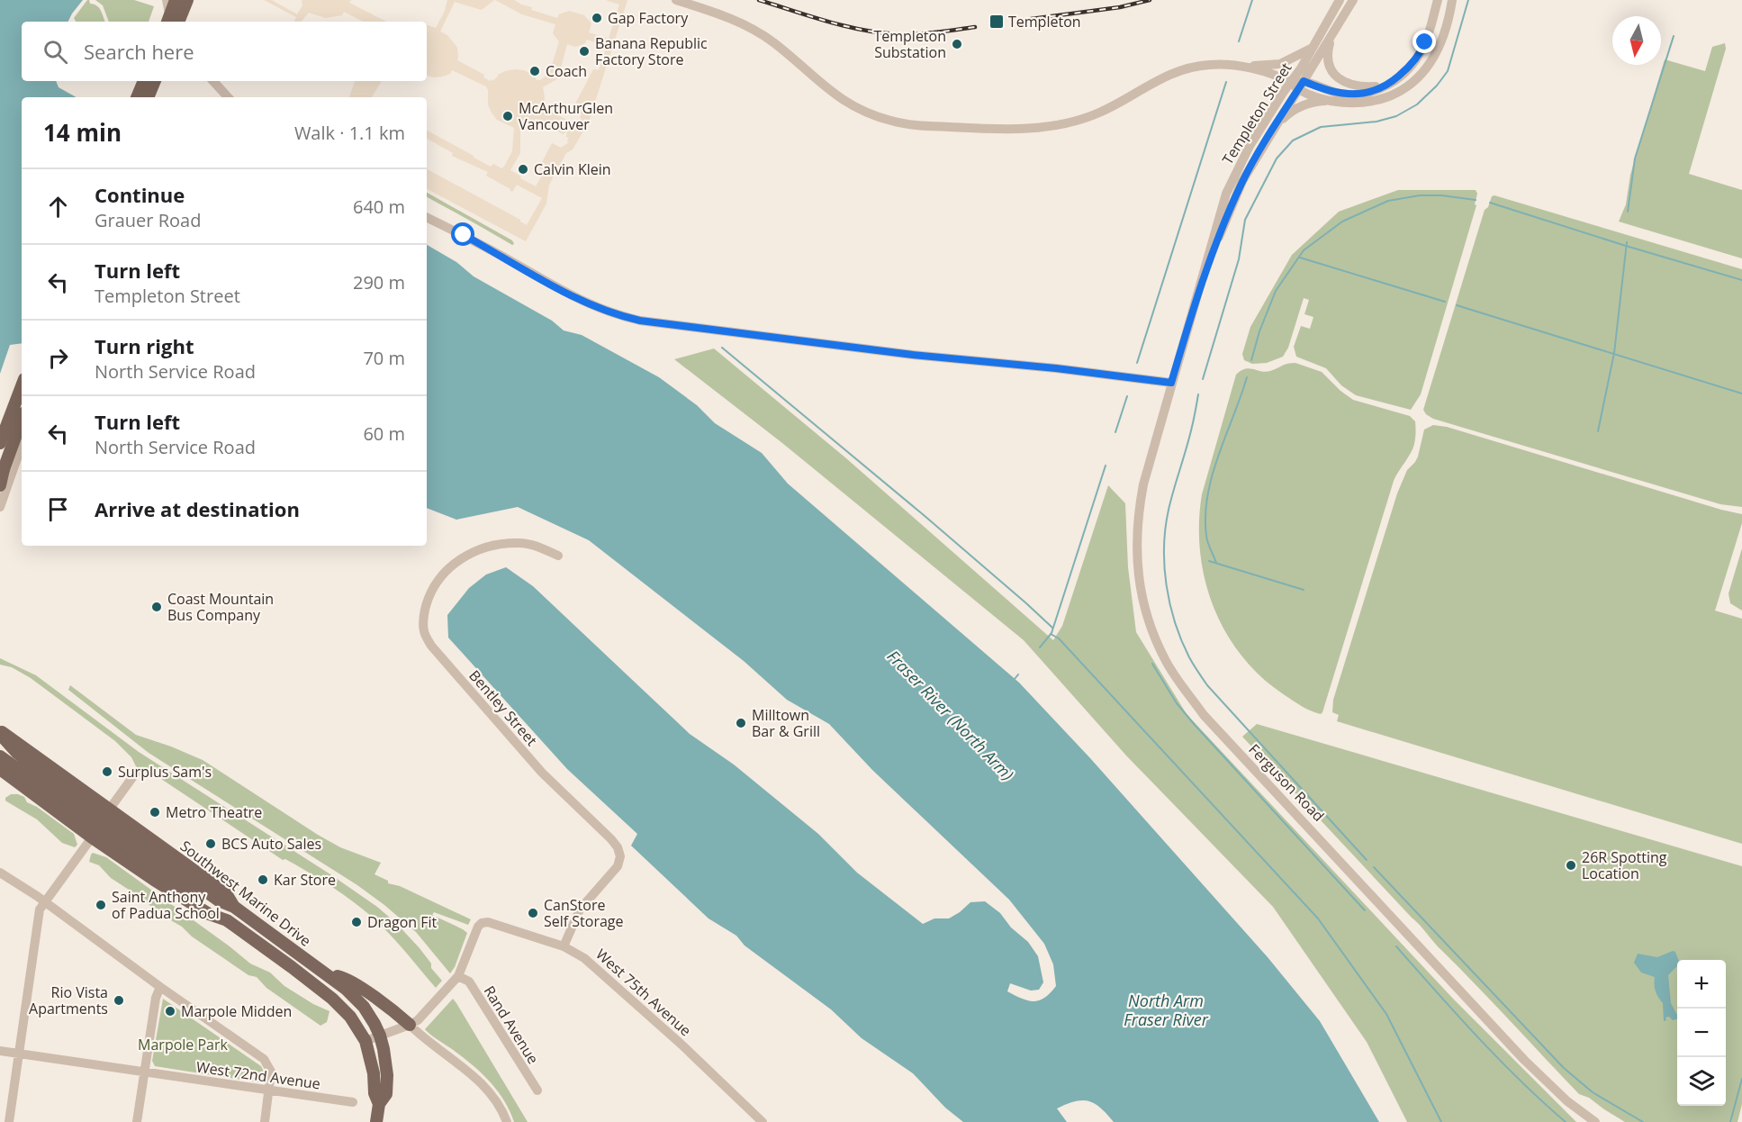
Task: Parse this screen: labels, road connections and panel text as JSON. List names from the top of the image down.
{
  "streets": {
    "main road": ["Southwest Marine Drive"],
    "street": [
      "Templeton Street",
      "Bentley Street",
      "Ferguson Road",
      "West 75th Avenue",
      "Rand Avenue",
      "West 72nd Avenue"
    ]
  },
  "crossings": [
    ["Templeton Street", "Ferguson Road"],
    ["Bentley Street", "West 75th Avenue"],
    ["West 75th Avenue", "Rand Avenue"]
  ],
  "water": ["Fraser River (North Arm)", "North Arm Fraser River"],
  "parks": ["Marpole Park"],
  "places": {
    "other": [
      "Gap Factory",
      "Templeton Substation",
      "Banana Republic Factory Store",
      "Coach",
      "McArthurGlen Vancouver",
      "Calvin Klein",
      "Coast Mountain Bus Company",
      "Milltown Bar & Grill",
      "Surplus Sam's",
      "Metro Theatre",
      "BCS Auto Sales",
      "26R Spotting Location",
      "Kar Store",
      "Saint Anthony of Padua School",
      "CanStore Self Storage",
      "Dragon Fit",
      "Rio Vista Apartments",
      "Marpole Midden"
    ],
    "transit": ["Templeton"]
  },
  "north": "bottom",
  "page": {
    "search": "Search here",
    "heading": ["14 min", "Walk · 1.1 km"],
    "list": [
      ["Continue", "Grauer Road", "640 m"],
      ["Turn left", "Templeton Street", "290 m"],
      ["Turn right", "North Service Road", "70 m"],
      ["Turn left", "North Service Road", "60 m"],
      "Arrive at destination"
    ],
    "map_buttons": ["+", "−"]
  }
}
